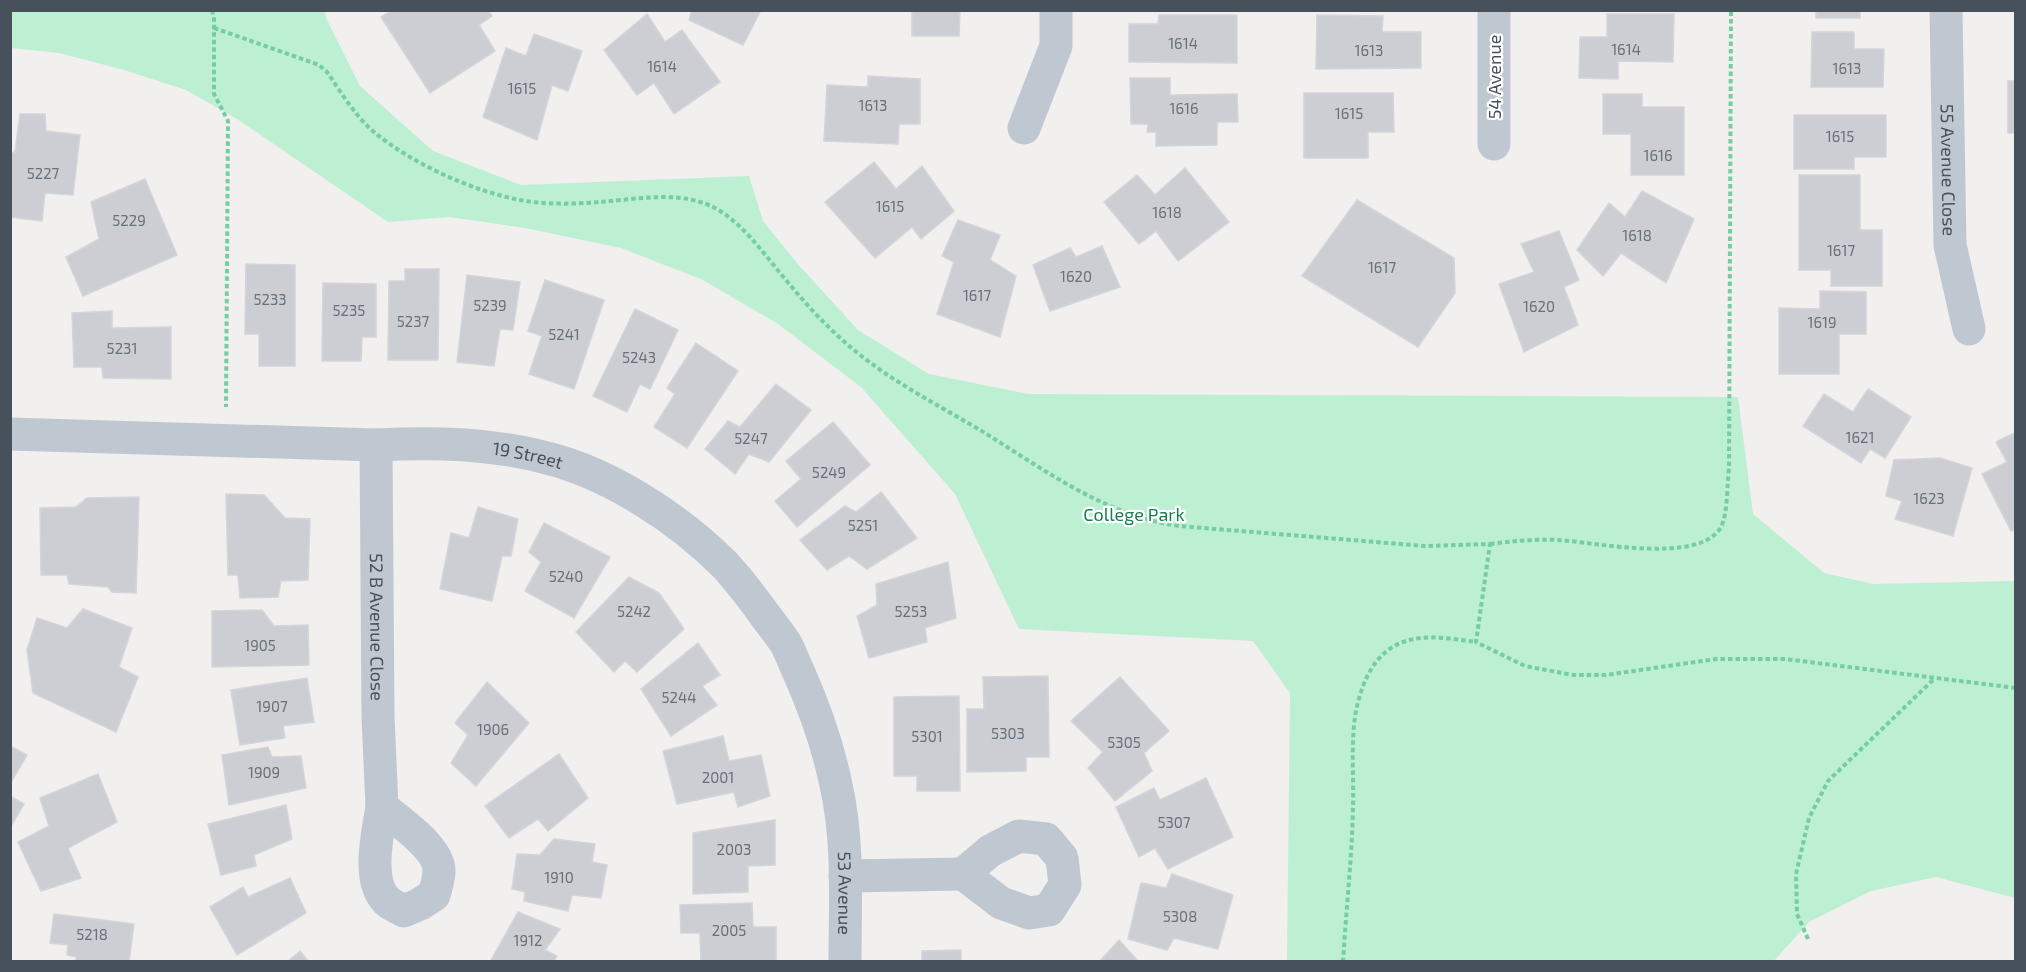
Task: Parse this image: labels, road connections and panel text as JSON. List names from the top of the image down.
{
  "streets": {
    "street": [
      "54 Avenue",
      "55 Avenue Close",
      "19 Street",
      "52 B Avenue Close",
      "53 Avenue"
    ]
  },
  "crossings": [
    ["19 Street", "52 B Avenue Close"],
    ["19 Street", "53 Avenue"]
  ],
  "parks": ["College Park"],
  "house_numbers": [
    "1614",
    "1614",
    "1613",
    "1614",
    "1613",
    "1615",
    "1613",
    "1616",
    "1615",
    "1615",
    "1616",
    "5227",
    "1615",
    "1618",
    "5229",
    "1618",
    "1617",
    "1617",
    "1620",
    "1617",
    "5233",
    "5239",
    "1620",
    "5235",
    "5237",
    "1619",
    "5241",
    "5231",
    "5243",
    "1621",
    "5247",
    "5249",
    "1623",
    "5251",
    "5240",
    "5242",
    "5253",
    "1905",
    "5244",
    "1907",
    "1906",
    "5303",
    "5301",
    "5305",
    "1909",
    "2001",
    "5307",
    "2003",
    "1910",
    "5308",
    "2005",
    "5218",
    "1912"
  ]
}
